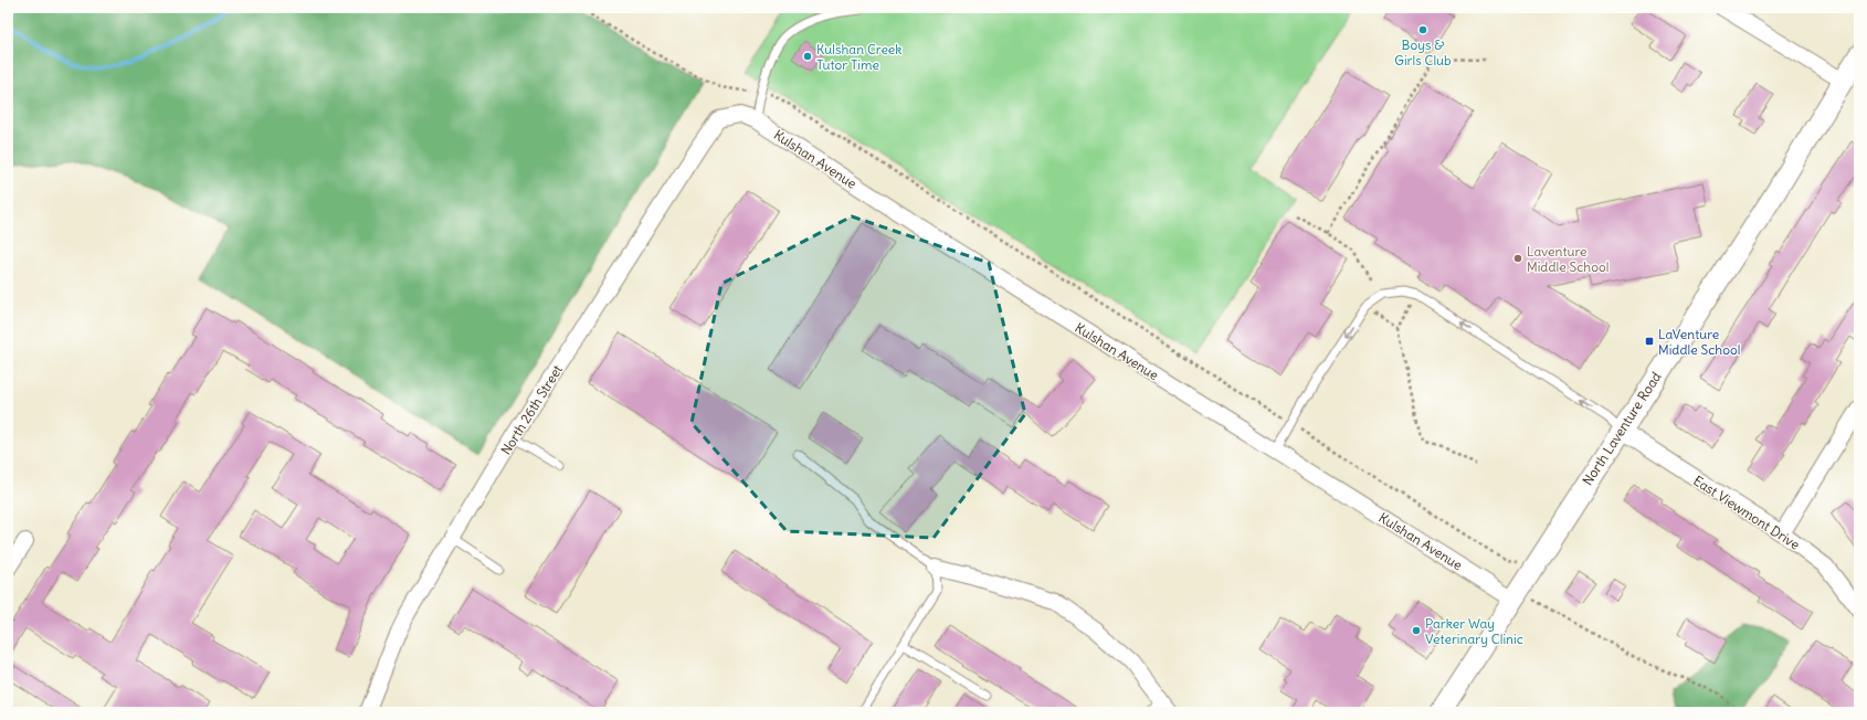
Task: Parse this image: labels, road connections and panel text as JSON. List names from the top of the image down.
{
  "streets": {
    "street": [
      "Kulshan Avenue",
      "North 26th Street",
      "North Laventure Road",
      "East Viewmont Drive"
    ]
  },
  "crossings": [
    ["Kulshan Avenue", "North 26th Street"],
    ["Kulshan Avenue", "North Laventure Road"],
    ["North Laventure Road", "East Viewmont Drive"]
  ],
  "places": {
    "other": [
      "Boys & Girls Club",
      "Kulshan Creek Tutor Time",
      "Laventure Middle School",
      "Parker Way Veterinary Clinic"
    ],
    "transit": ["LaVenture Middle School"]
  }
}
